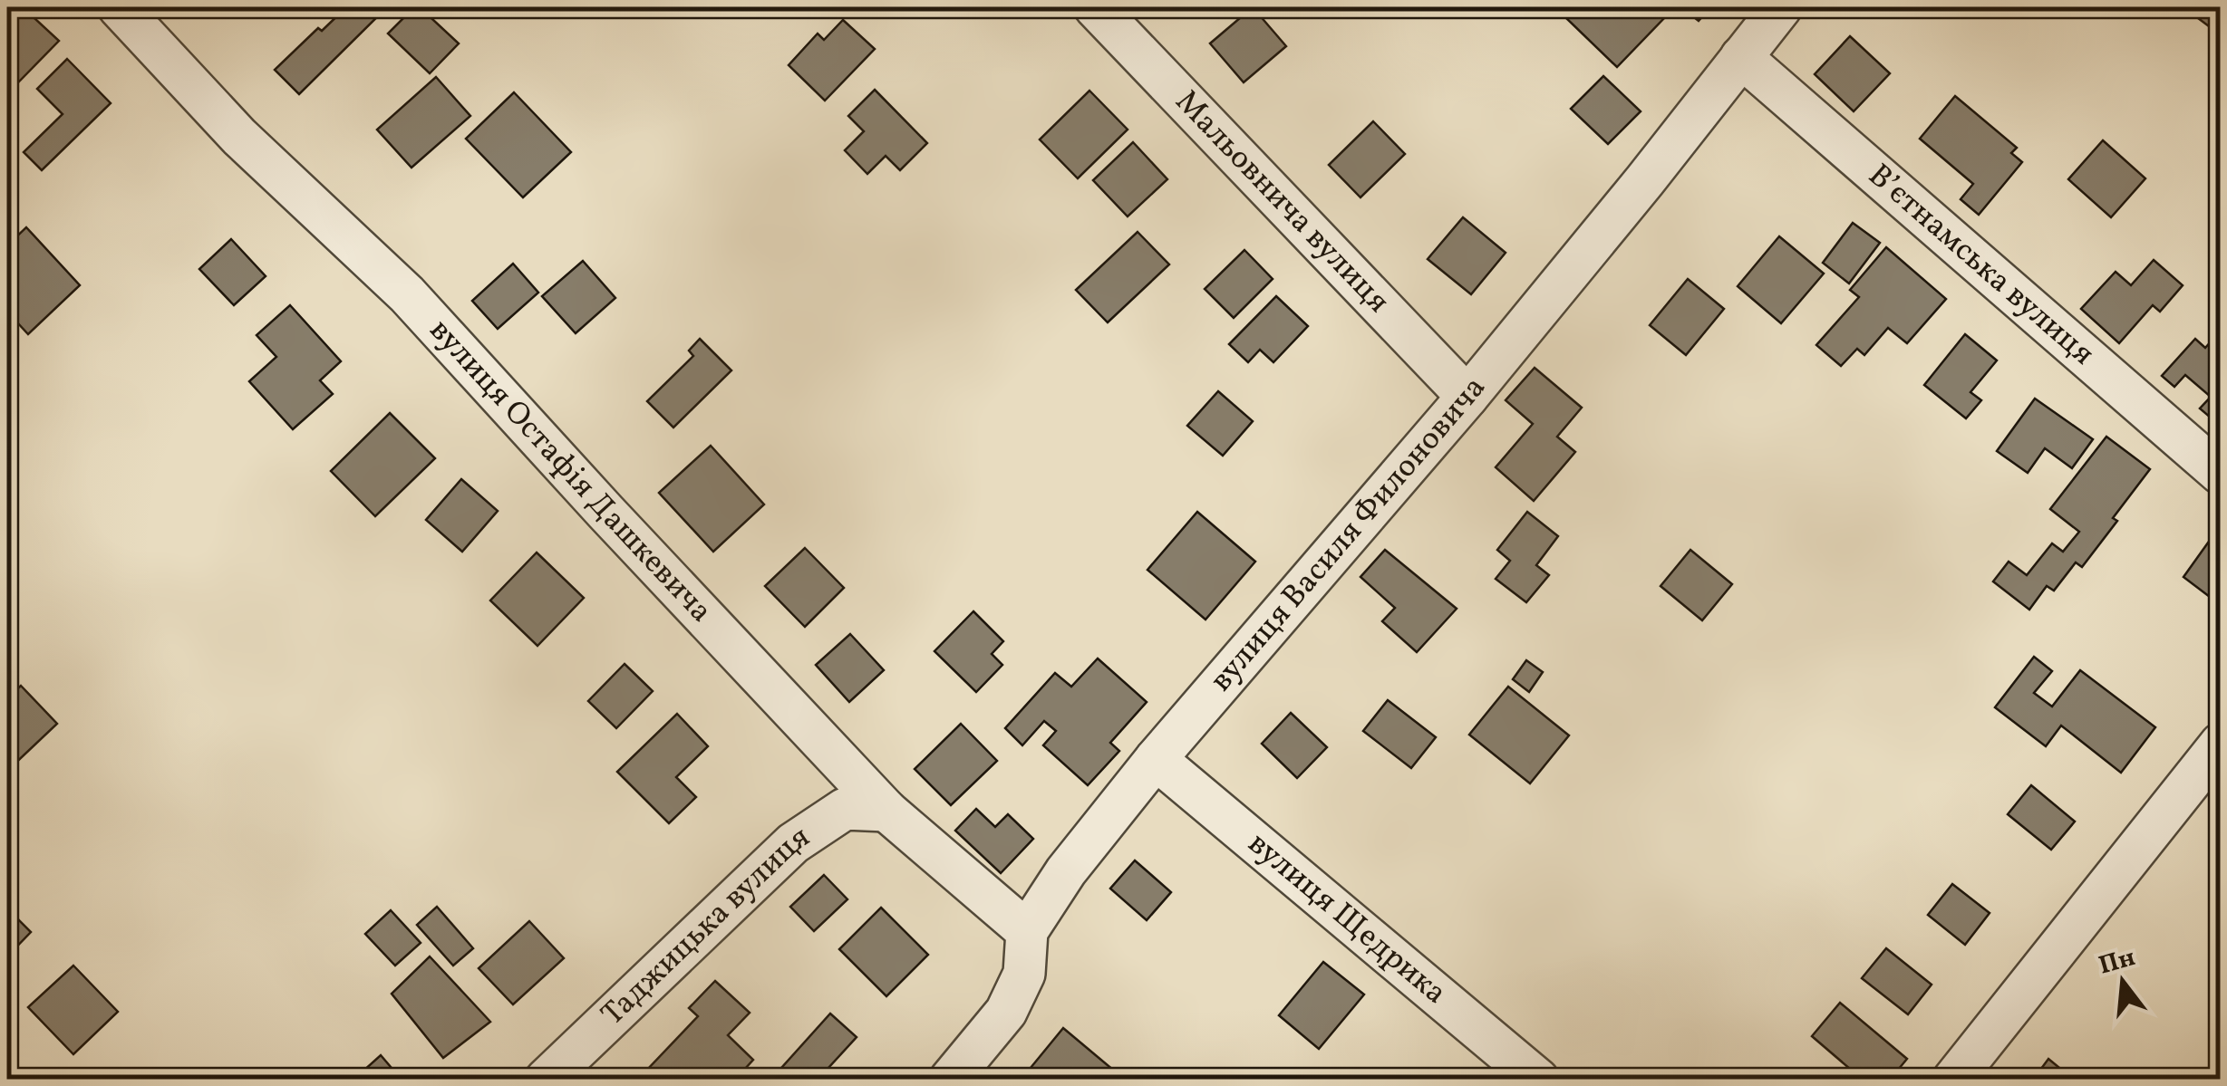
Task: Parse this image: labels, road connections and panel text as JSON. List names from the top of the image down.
{
  "streets": {
    "street": [
      "Мальовнича вулиця",
      "Вʼєтнамська вулиця",
      "вулиця Остафія Дашкевича",
      "вулиця Василя Филоновича",
      "вулиця Щедрика",
      "Таджицька вулиця"
    ]
  },
  "crossings": [
    ["Мальовнича вулиця", "вулиця Василя Филоновича"],
    ["Вʼєтнамська вулиця", "вулиця Василя Филоновича"],
    ["вулиця Остафія Дашкевича", "вулиця Василя Филоновича"],
    ["вулиця Остафія Дашкевича", "Таджицька вулиця"],
    ["вулиця Василя Филоновича", "вулиця Щедрика"]
  ],
  "north": "top"
}
